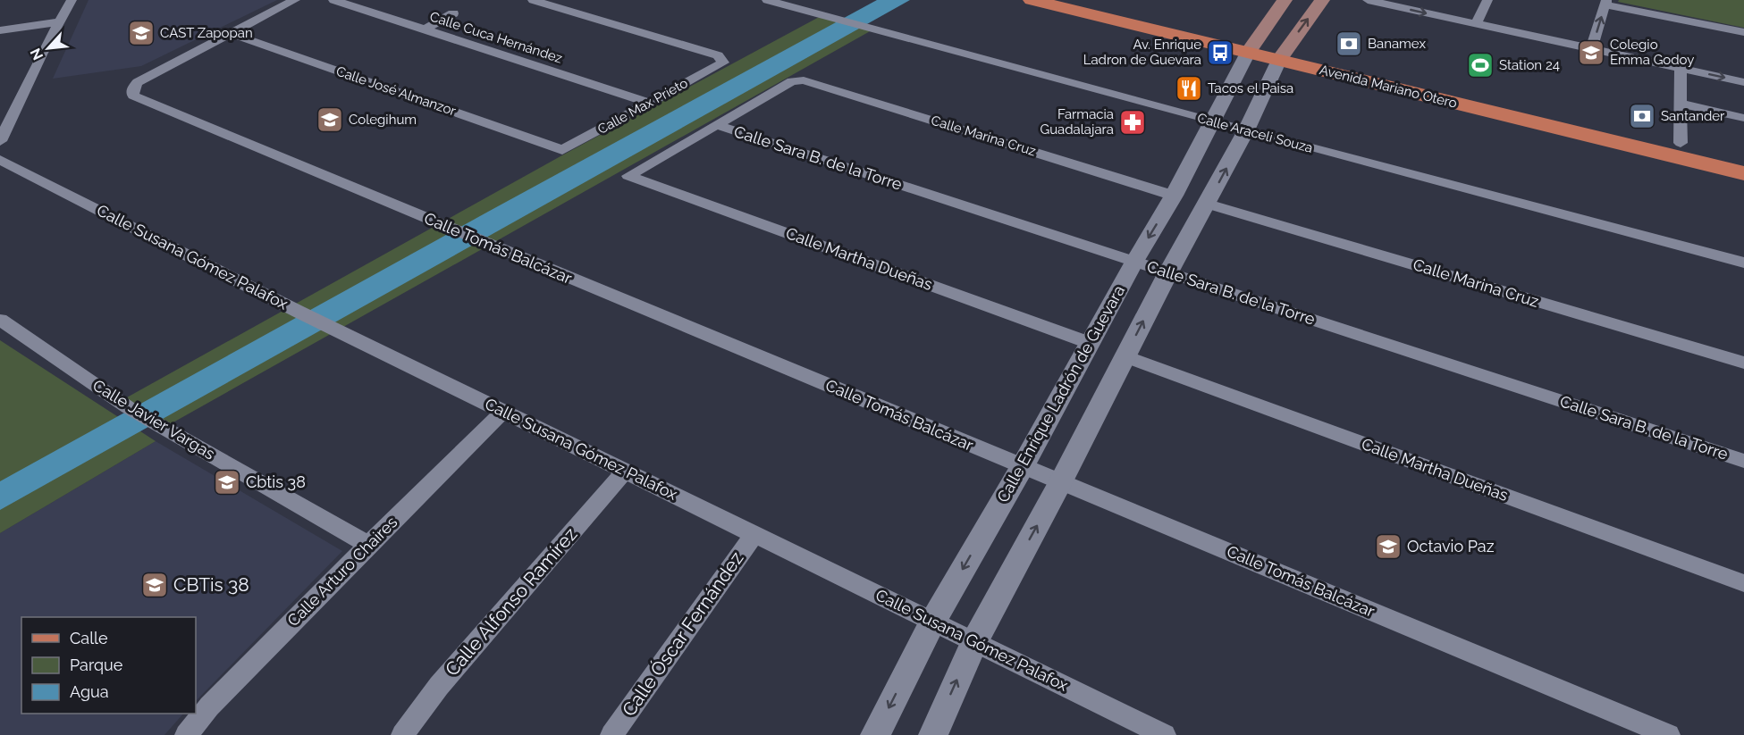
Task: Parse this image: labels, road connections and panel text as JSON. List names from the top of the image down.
{
  "streets": {
    "main road": ["Avenida Mariano Otero"],
    "street": [
      "Calle Cuca Hernández",
      "Calle José Almanzor",
      "Calle Max Prieto",
      "Calle Araceli Souza",
      "Calle Marina Cruz",
      "Calle Sara B. de la Torre",
      "Calle Tomás Balcázar",
      "Calle Susana Gómez Palafox",
      "Calle Martha Dueñas",
      "Calle Enrique Ladrón de Guevara",
      "Calle Javier Vargas",
      "Calle Arturo Chaires",
      "Calle Alfonso Ramírez",
      "Calle Óscar Fernández"
    ]
  },
  "crossings": [
    ["Calle Cuca Hernández", "Calle Max Prieto"],
    ["Avenida Mariano Otero", "Calle Enrique Ladrón de Guevara"],
    ["Calle José Almanzor", "Calle Max Prieto"],
    ["Calle José Almanzor", "Calle Tomás Balcázar"],
    ["Calle Araceli Souza", "Calle Enrique Ladrón de Guevara"],
    ["Calle Marina Cruz", "Calle Sara B. de la Torre"],
    ["Calle Marina Cruz", "Calle Martha Dueñas"],
    ["Calle Marina Cruz", "Calle Enrique Ladrón de Guevara"],
    ["Calle Sara B. de la Torre", "Calle Martha Dueñas"],
    ["Calle Sara B. de la Torre", "Calle Enrique Ladrón de Guevara"],
    ["Calle Tomás Balcázar", "Calle Enrique Ladrón de Guevara"],
    ["Calle Susana Gómez Palafox", "Calle Enrique Ladrón de Guevara"],
    ["Calle Susana Gómez Palafox", "Calle Arturo Chaires"],
    ["Calle Susana Gómez Palafox", "Calle Alfonso Ramírez"],
    ["Calle Susana Gómez Palafox", "Calle Óscar Fernández"],
    ["Calle Martha Dueñas", "Calle Enrique Ladrón de Guevara"],
    ["Calle Javier Vargas", "Calle Arturo Chaires"]
  ],
  "places": {
    "school or university": [
      "CAST Zapopan",
      "Colegio Emma Godoy",
      "Colegihum",
      "Cbtis 38",
      "Octavio Paz",
      "CBTis 38"
    ],
    "bank": ["Banamex", "Santander"],
    "bus stop": ["Av. Enrique Ladron de Guevara"],
    "sports": ["Station 24"],
    "restaurant": ["Tacos el Paisa"],
    "pharmacy": ["Farmacia Guadalajara"]
  },
  "legend": ["Calle", "Parque", "Agua"],
  "north": "bottom left"
}
